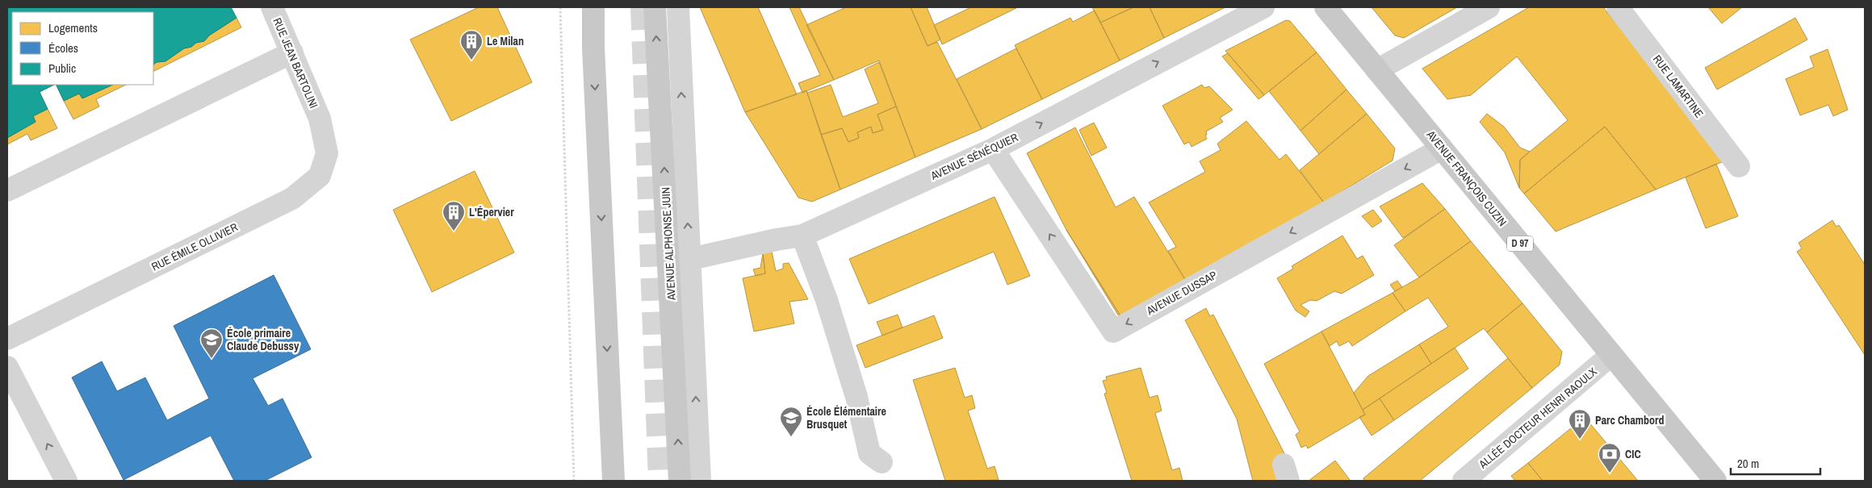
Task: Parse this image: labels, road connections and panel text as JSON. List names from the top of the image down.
{
  "streets": {
    "main road": ["AVENUE FRANÇOIS CUZIN", "AVENUE ALPHONSE JUIN", "D 97"],
    "street": [
      "RUE JEAN BARTOLINI",
      "RUE LAMARTINE",
      "AVENUE SÉNÉQUIER",
      "RUE ÉMILE OLLIVIER",
      "AVENUE DUSSAP",
      "ALLÉE DOCTEUR HENRI RAOULX"
    ]
  },
  "crossings": [
    ["RUE JEAN BARTOLINI", "RUE ÉMILE OLLIVIER"],
    ["AVENUE SÉNÉQUIER", "AVENUE ALPHONSE JUIN"],
    ["AVENUE SÉNÉQUIER", "AVENUE DUSSAP"],
    ["AVENUE FRANÇOIS CUZIN", "AVENUE DUSSAP"],
    ["AVENUE FRANÇOIS CUZIN", "ALLÉE DOCTEUR HENRI RAOULX"]
  ],
  "one_way": ["AVENUE SÉNÉQUIER"],
  "places": {
    "building": ["Le Milan", "L'Épervier", "Parc Chambord"],
    "school or university": ["École primaire Claude Debussy", "École Élémentaire Brusquet"],
    "bank": ["CIC"]
  },
  "legend": ["Logements", "Écoles", "Public"],
  "scale_bar": "20 m"
}
